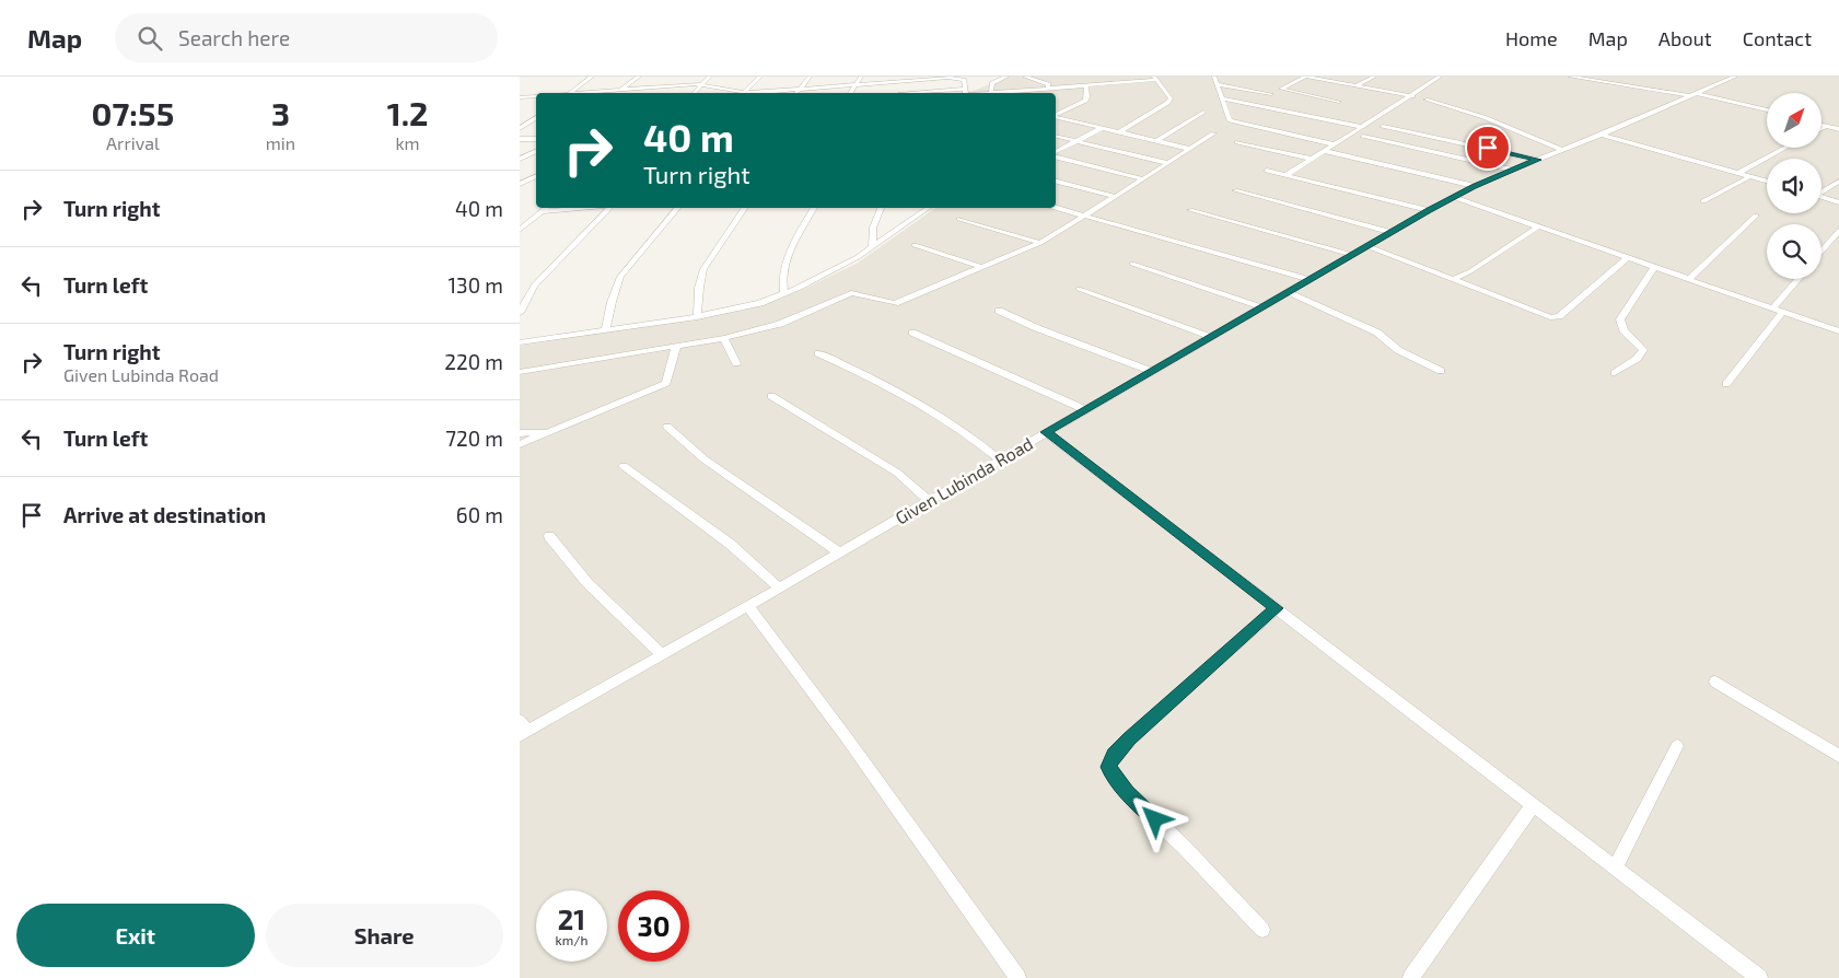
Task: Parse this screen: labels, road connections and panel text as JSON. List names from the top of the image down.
{
  "streets": {
    "street": ["Given Lubinda Road"]
  },
  "north": "top right",
  "page": {
    "header": "Map",
    "search": "Search here",
    "nav": [
      "Home",
      "Map",
      "About",
      "Contact"
    ],
    "eta": [
      "07:55",
      "Arrival",
      "3",
      "min",
      "1.2",
      "km"
    ],
    "turn": ["40 m", "Turn right"],
    "list": [
      {
        "name": "Turn right",
        "value": "40 m"
      },
      {
        "name": "Turn left",
        "value": "130 m"
      },
      {
        "name": "Turn right",
        "note": "Given Lubinda Road",
        "value": "220 m"
      },
      {
        "name": "Turn left",
        "value": "720 m"
      },
      {
        "name": "Arrive at destination",
        "value": "60 m"
      }
    ],
    "speed": "21 km/h",
    "limit": "30",
    "buttons": ["Exit", "Share"]
  }
}
